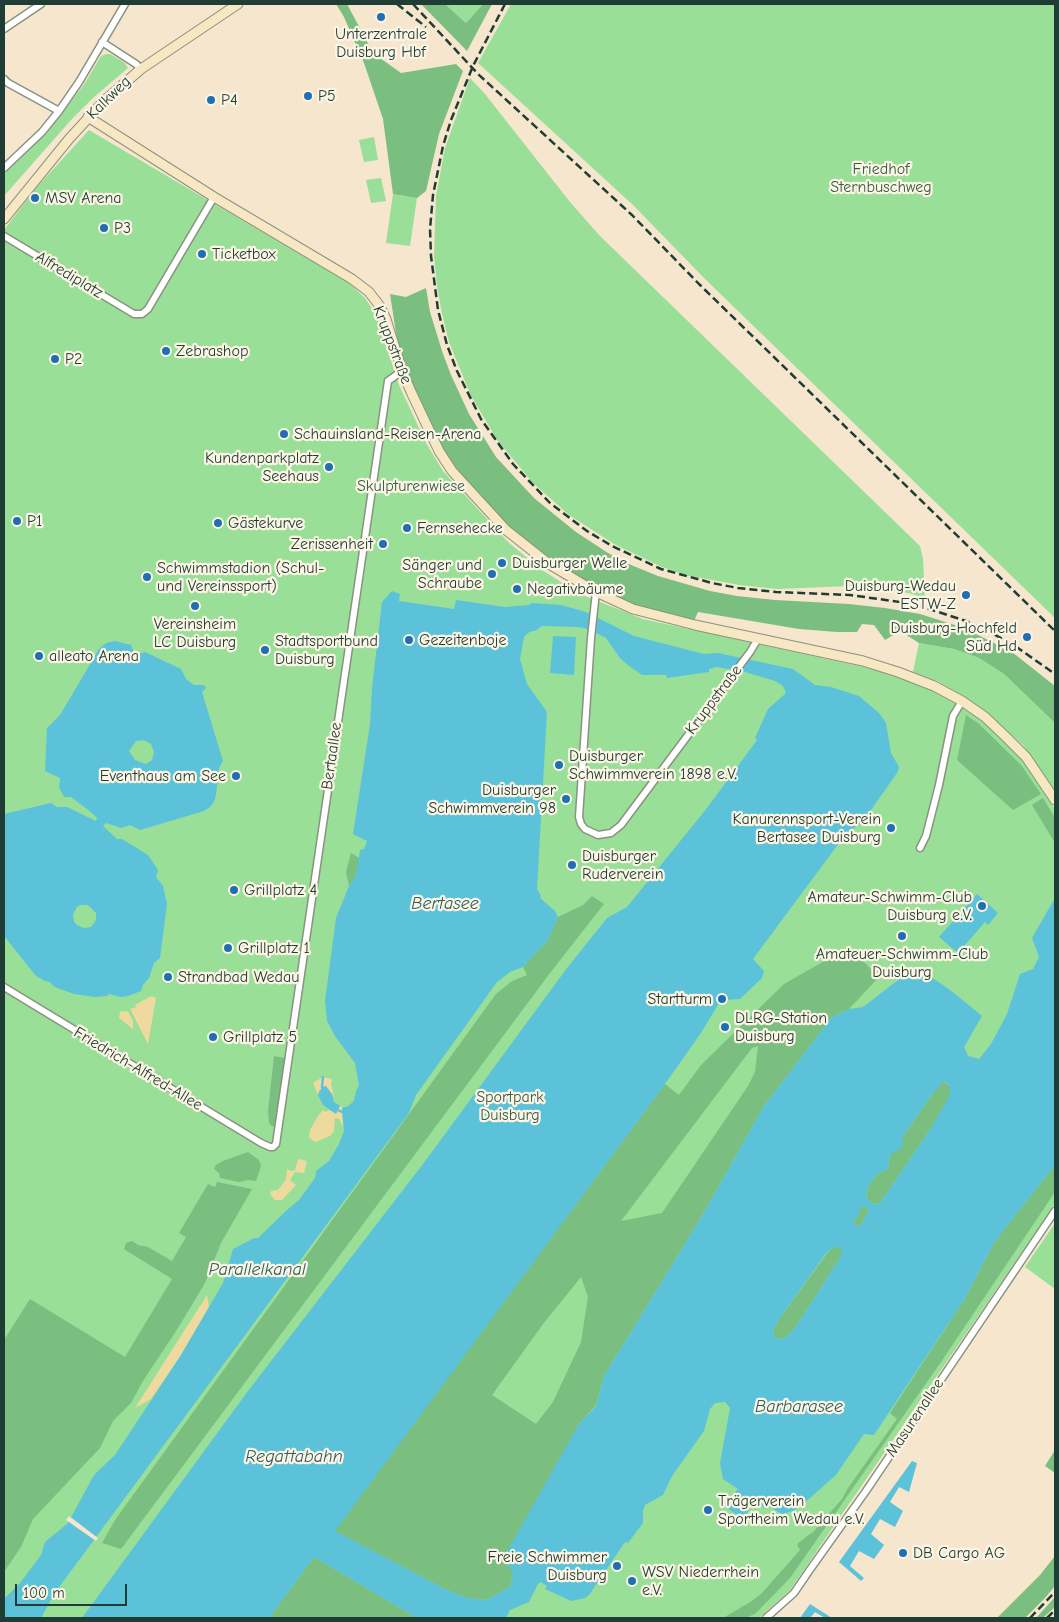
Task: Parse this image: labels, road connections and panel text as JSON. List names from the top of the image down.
{
  "streets": {
    "street": [
      "Kalkweg",
      "Alfrediplatz",
      "Kruppstraße",
      "Bertaallee",
      "Friedrich-Alfred-Allee",
      "Masurenallee"
    ]
  },
  "crossings": [
    ["Kalkweg", "Kruppstraße"],
    ["Alfrediplatz", "Kruppstraße"],
    ["Kruppstraße", "Bertaallee"],
    ["Bertaallee", "Friedrich-Alfred-Allee"]
  ],
  "water": [
    "Bertasee",
    "Parallelkanal",
    "Barbarasee",
    "Regattabahn"
  ],
  "parks": ["Friedhof Sternbuschweg", "Skulpturenwiese", "Sportpark Duisburg"],
  "places": [
    "Unterzentrale Duisburg Hbf",
    "P5",
    "P4",
    "MSV Arena",
    "P3",
    "Ticketbox",
    "Zebrashop",
    "P2",
    "Schauinsland-Reisen-Arena",
    "Kundenparkplatz Seehaus",
    "P1",
    "Gästekurve",
    "Fernsehecke",
    "Zerissenheit",
    "Duisburger Welle",
    "Sänger und Schraube",
    "Schwimmstadion (Schul- und Vereinssport)",
    "Negativbäume",
    "Duisburg-Wedau ESTW-Z",
    "Vereinsheim LC Duisburg",
    "Duisburg-Hochfeld Süd Hd",
    "Gezeitenboje",
    "Stadtsportbund Duisburg",
    "alleato Arena",
    "Duisburger Schwimmverein 1898 e.V.",
    "Eventhaus am See",
    "Duisburger Schwimmverein 98",
    "Kanurennsport-Verein Bertasee Duisburg",
    "Duisburger Ruderverein",
    "Grillplatz 4",
    "Amateur-Schwimm-Club Duisburg e.V.",
    "Amateuer-Schwimm-Club Duisburg",
    "Grillplatz 1",
    "Strandbad Wedau",
    "Startturm",
    "DLRG-Station Duisburg",
    "Grillplatz 5",
    "Trägerverein Sportheim Wedau e.V.",
    "DB Cargo AG",
    "Freie Schwimmer Duisburg",
    "WSV Niederrhein e.V."
  ],
  "scale_bar": "100 m"
}
